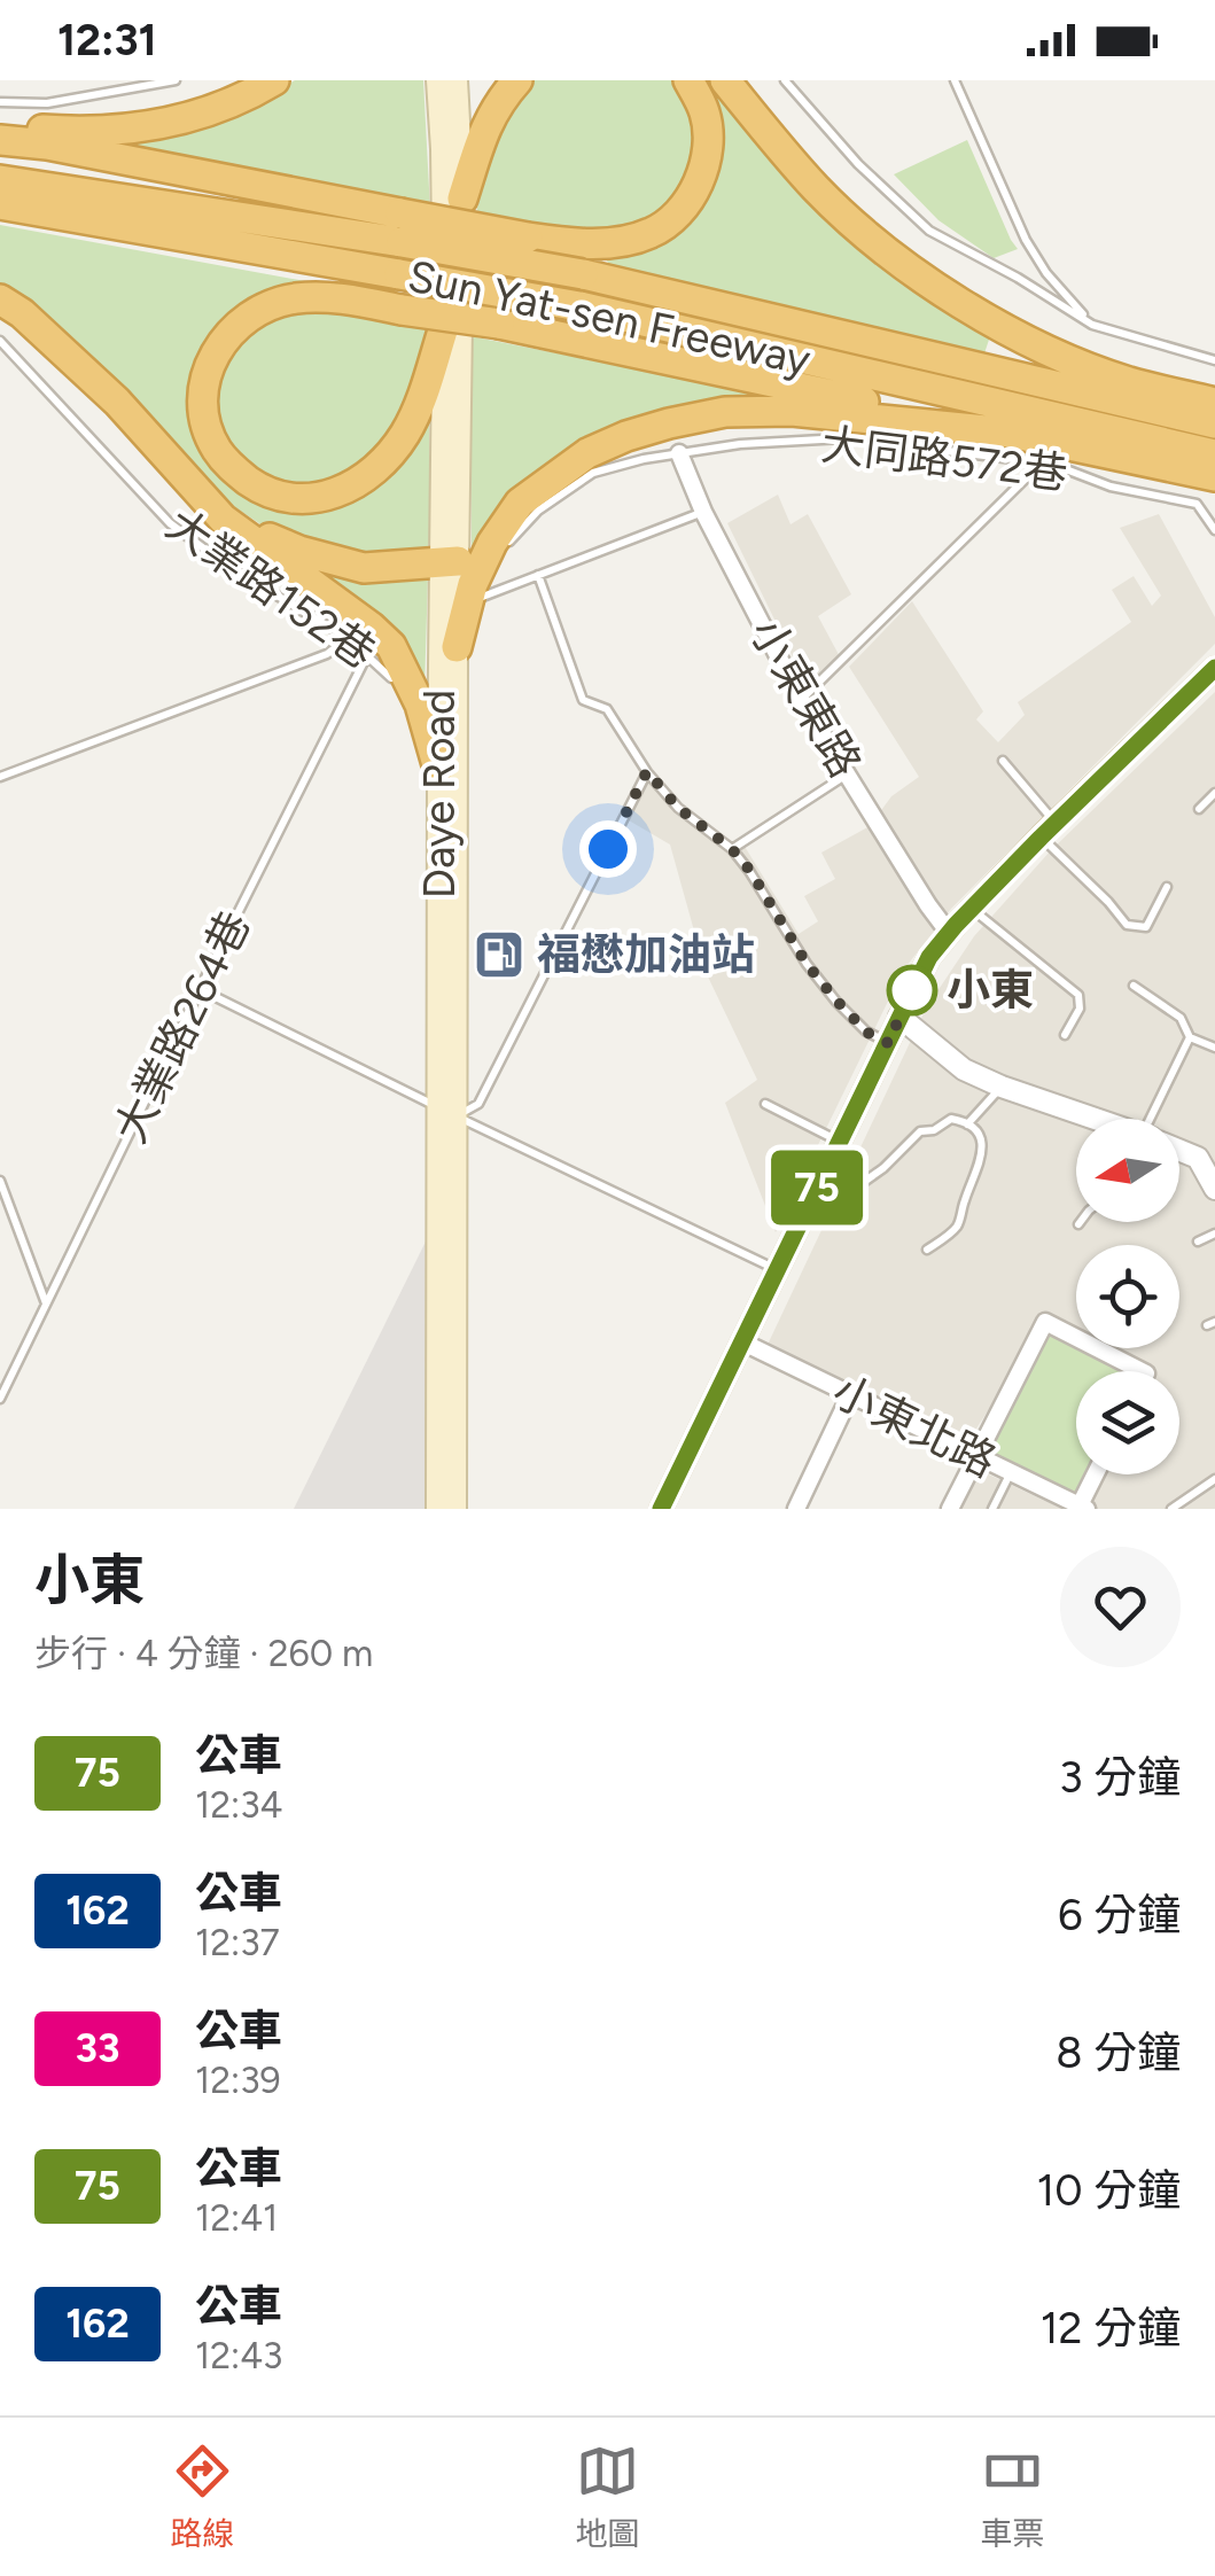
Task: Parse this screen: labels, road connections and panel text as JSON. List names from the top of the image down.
{
  "streets": {
    "highway": ["Sun Yat-sen Freeway"],
    "main road": ["Daye Road"],
    "street": ["小東東路", "小東北路"],
    "lane": ["大同路572巷", "大業路152巷", "大業路264巷"]
  },
  "crossings": [
    ["大同路572巷", "小東東路"],
    ["大業路152巷", "大業路264巷"]
  ],
  "places": {
    "fuel station": ["福懋加油站"],
    "other": ["小東"]
  },
  "lines": ["bus line 75"],
  "north": "left",
  "page": {
    "status": "12:31",
    "on_map": "75",
    "heading": ["小東", "步行 · 4 分鐘 · 260 m"],
    "list": [
      {
        "mark": "75",
        "name": "公車",
        "note": "12:34",
        "value": "3 分鐘"
      },
      {
        "mark": "162",
        "name": "公車",
        "note": "12:37",
        "value": "6 分鐘"
      },
      {
        "mark": "33",
        "name": "公車",
        "note": "12:39",
        "value": "8 分鐘"
      },
      {
        "mark": "75",
        "name": "公車",
        "note": "12:41",
        "value": "10 分鐘"
      },
      {
        "mark": "162",
        "name": "公車",
        "note": "12:43",
        "value": "12 分鐘"
      }
    ],
    "tabs": ["路線", "地圖", "車票"]
  }
}
